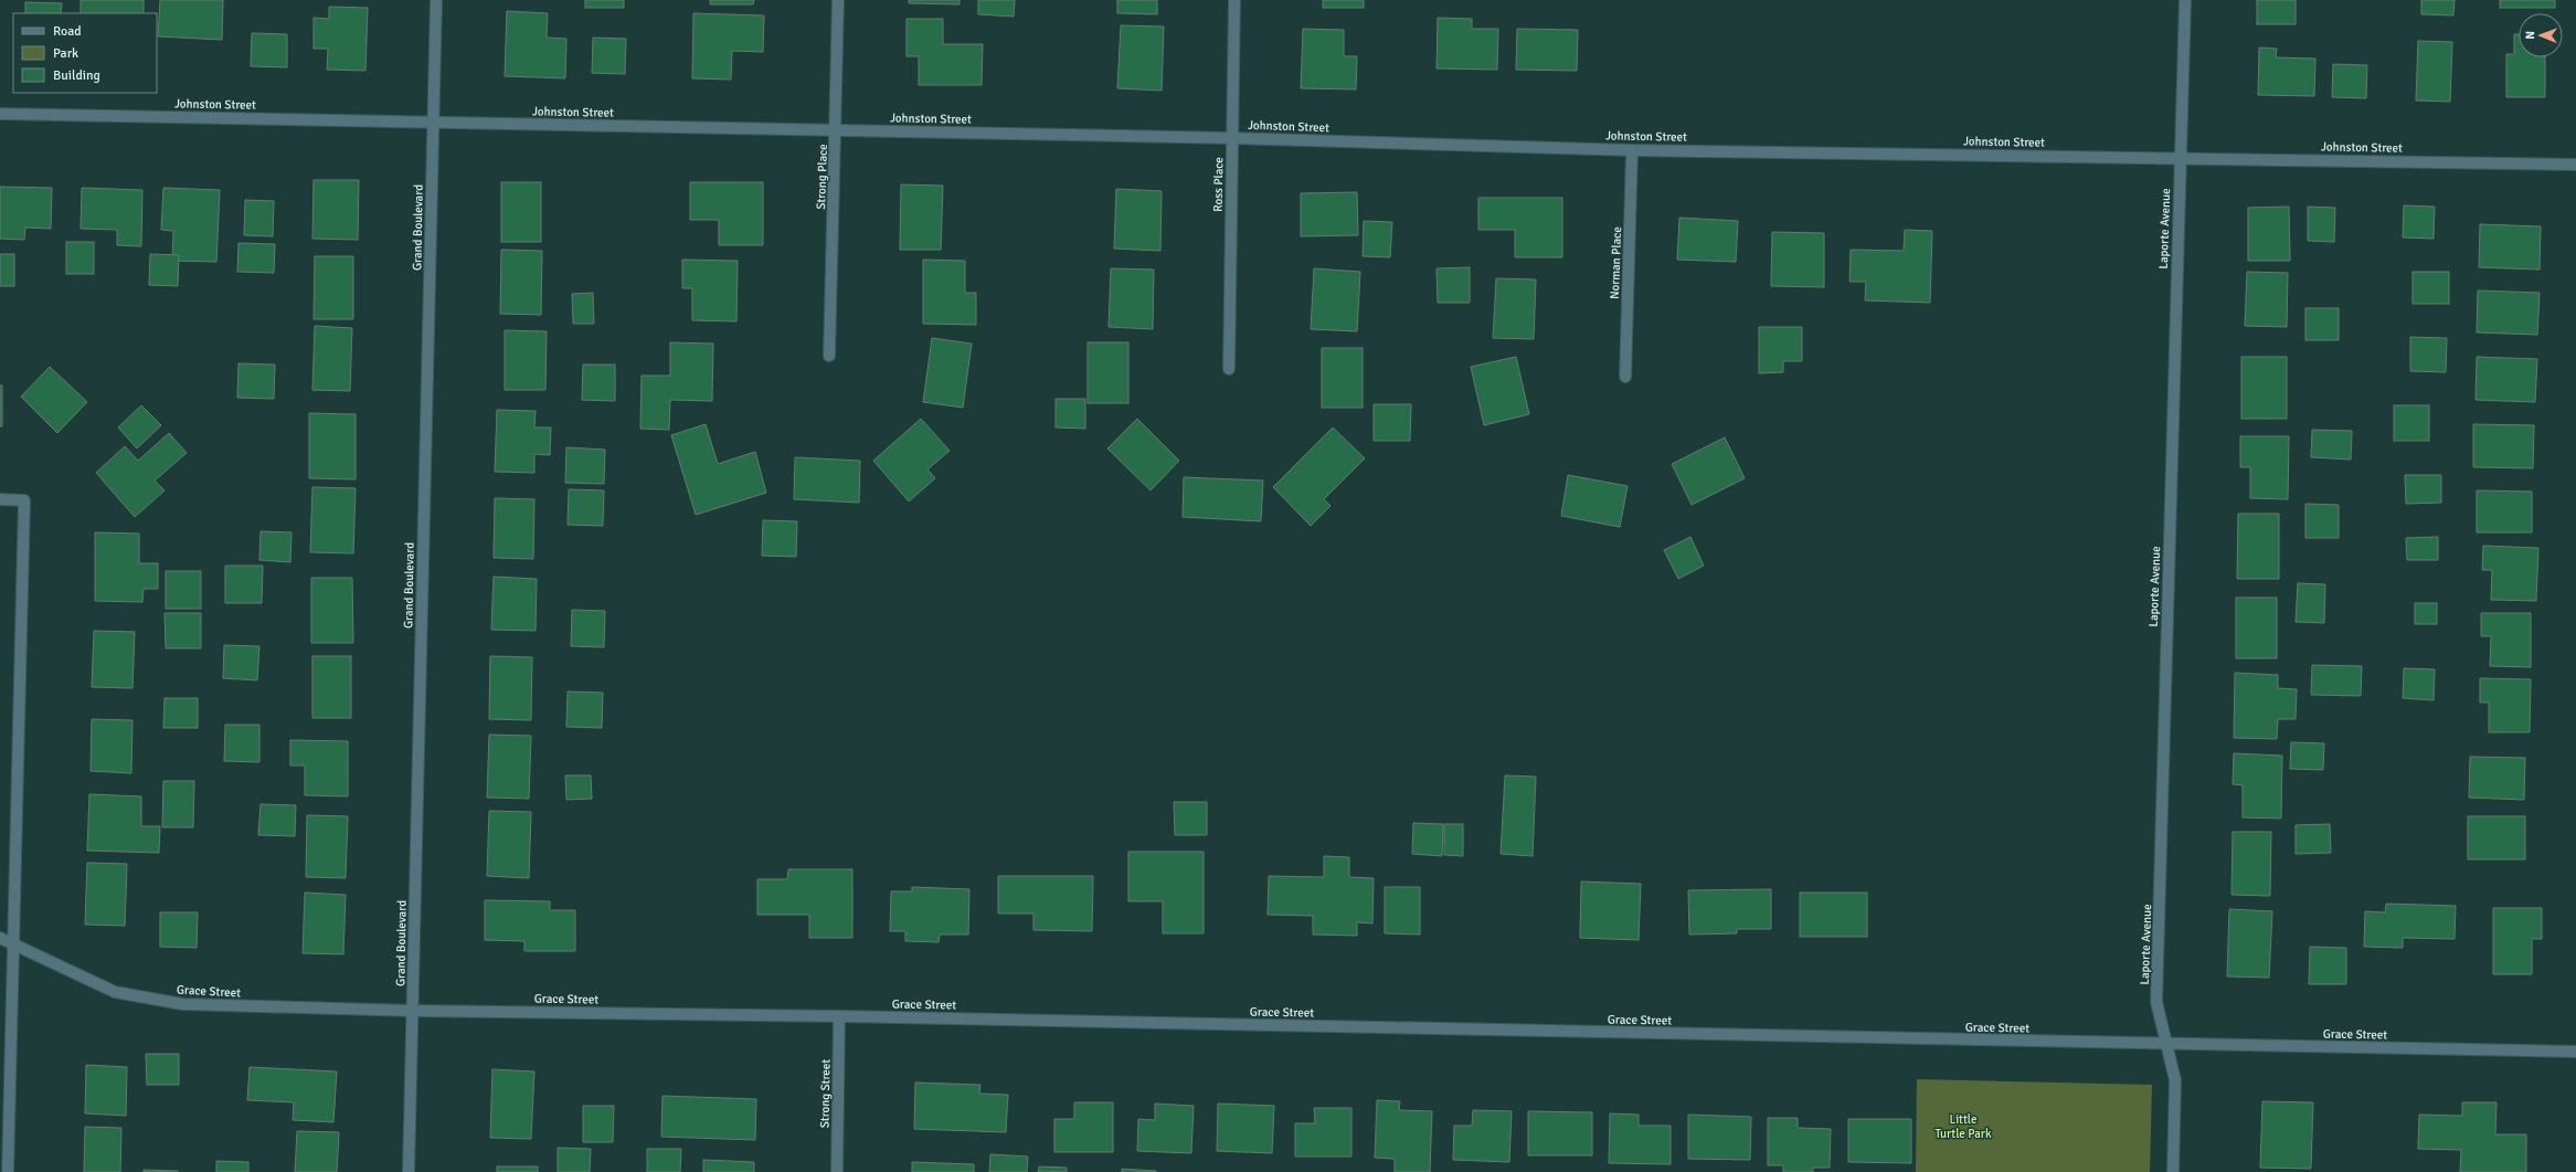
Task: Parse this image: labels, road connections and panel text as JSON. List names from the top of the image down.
{
  "streets": {
    "street": [
      "Johnston Street",
      "Strong Place",
      "Ross Place",
      "Grand Boulevard",
      "Laporte Avenue",
      "Norman Place",
      "Grace Street",
      "Strong Street"
    ]
  },
  "crossings": [
    ["Johnston Street", "Strong Place"],
    ["Johnston Street", "Ross Place"],
    ["Johnston Street", "Grand Boulevard"],
    ["Johnston Street", "Laporte Avenue"],
    ["Johnston Street", "Norman Place"],
    ["Grand Boulevard", "Grace Street"],
    ["Laporte Avenue", "Grace Street"],
    ["Grace Street", "Strong Street"]
  ],
  "parks": ["Little Turtle Park"],
  "legend": ["Road", "Park", "Building"],
  "north": "left"
}
